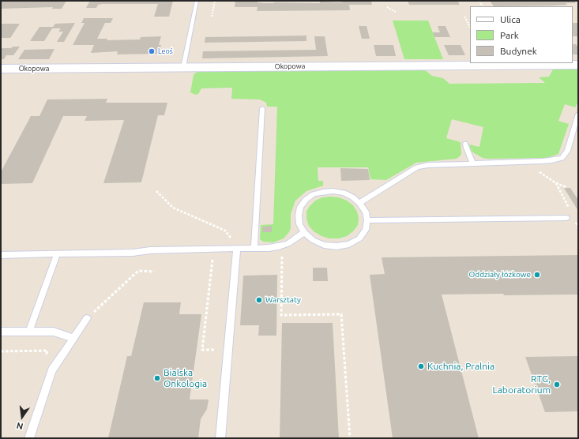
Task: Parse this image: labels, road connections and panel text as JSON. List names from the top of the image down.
{
  "streets": {
    "street": ["Okopowa"]
  },
  "places": [
    "Leoś",
    "Oddziały łóżkowe",
    "Warsztaty",
    "Kuchnia, Pralnia",
    "Bialska Onkologia",
    "RTG, Laboratorium"
  ],
  "legend": ["Ulica", "Park", "Budynek"],
  "north": "bottom"
}
